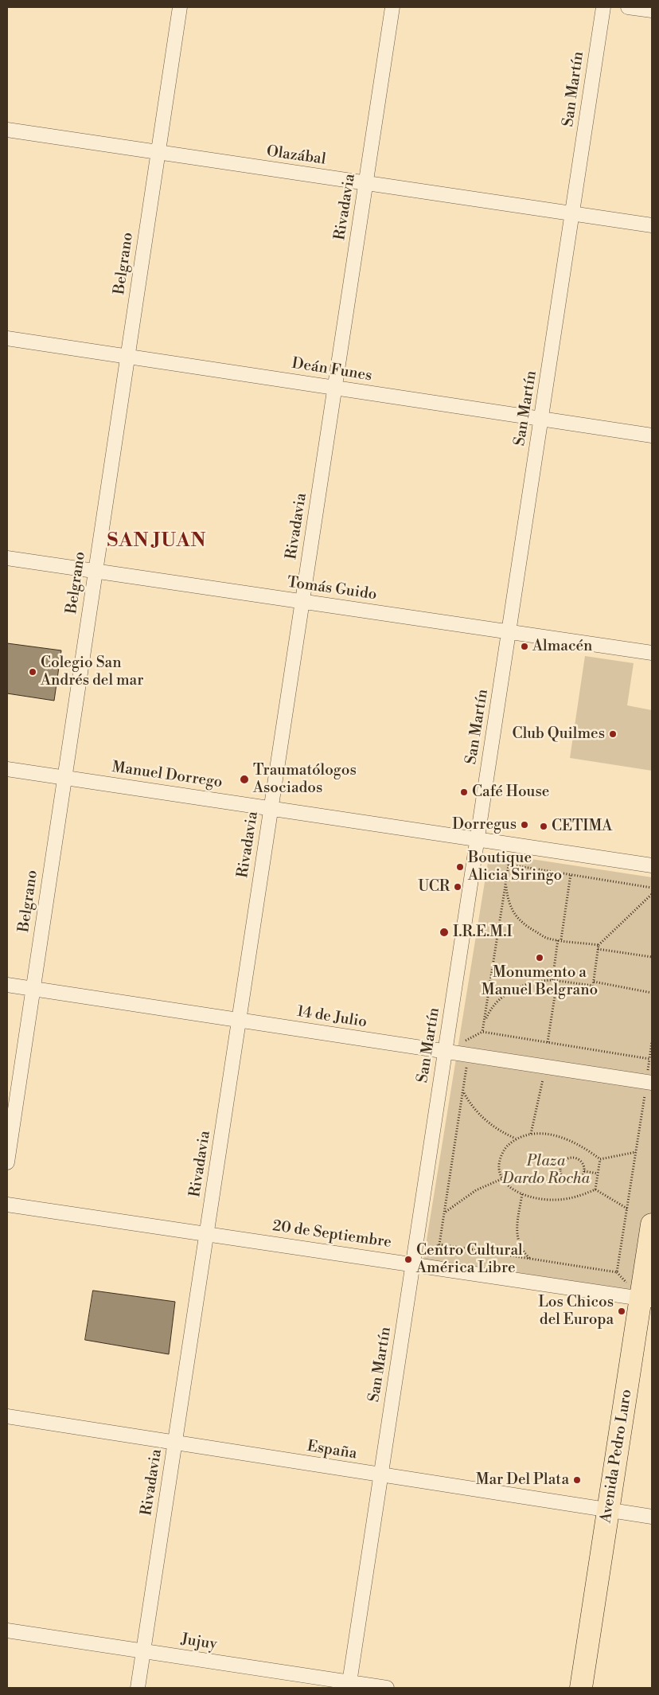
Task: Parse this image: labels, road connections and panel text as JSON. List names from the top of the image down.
{
  "streets": {
    "main road": ["Avenida Pedro Luro"],
    "street": [
      "San Martín",
      "Olazábal",
      "Rivadavia",
      "Belgrano",
      "Deán Funes",
      "Tomás Guido",
      "Manuel Dorrego",
      "14 de Julio",
      "20 de Septiembre",
      "España",
      "Jujuy"
    ]
  },
  "crossings": [
    ["San Martín", "Olazábal"],
    ["San Martín", "Deán Funes"],
    ["San Martín", "Tomás Guido"],
    ["San Martín", "Manuel Dorrego"],
    ["San Martín", "14 de Julio"],
    ["San Martín", "20 de Septiembre"],
    ["San Martín", "España"],
    ["San Martín", "Jujuy"],
    ["Olazábal", "Rivadavia"],
    ["Olazábal", "Belgrano"],
    ["Rivadavia", "Deán Funes"],
    ["Rivadavia", "Tomás Guido"],
    ["Rivadavia", "Manuel Dorrego"],
    ["Rivadavia", "14 de Julio"],
    ["Rivadavia", "20 de Septiembre"],
    ["Rivadavia", "España"],
    ["Rivadavia", "Jujuy"],
    ["Belgrano", "Deán Funes"],
    ["Belgrano", "Tomás Guido"],
    ["Belgrano", "Manuel Dorrego"],
    ["Belgrano", "14 de Julio"],
    ["20 de Septiembre", "Avenida Pedro Luro"],
    ["España", "Avenida Pedro Luro"]
  ],
  "districts": ["SAN JUAN"],
  "parks": ["Plaza Dardo Rocha"],
  "places": [
    "Almacén",
    "Colegio San Andrés del mar",
    "Club Quilmes",
    "Traumatólogos Asociados",
    "Café House",
    "Dorregus",
    "CETIMA",
    "Boutique Alicia Siringo",
    "UCR",
    "I.R.E.M.I",
    "Monumento a Manuel Belgrano",
    "Centro Cultural América Libre",
    "Los Chicos del Europa",
    "Mar Del Plata"
  ]
}
